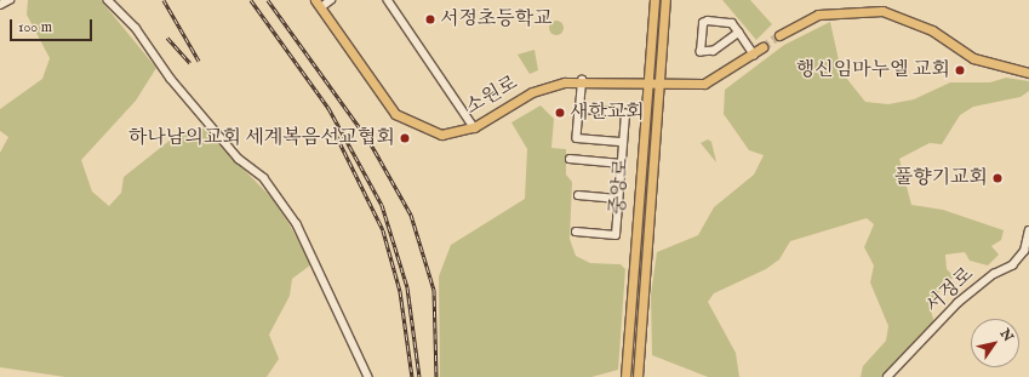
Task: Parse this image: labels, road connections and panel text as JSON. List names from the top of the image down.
{
  "streets": {
    "main road": ["소원로", "중앙로"],
    "street": ["서정로"]
  },
  "crossings": [
    ["소원로", "중앙로"]
  ],
  "places": [
    "서정초등학교",
    "행신임마누엘 교회",
    "새한교회",
    "하나남의교회 세계복음선교협회",
    "풀향기교회"
  ],
  "scale_bar": "100 m",
  "north": "top right"
}
